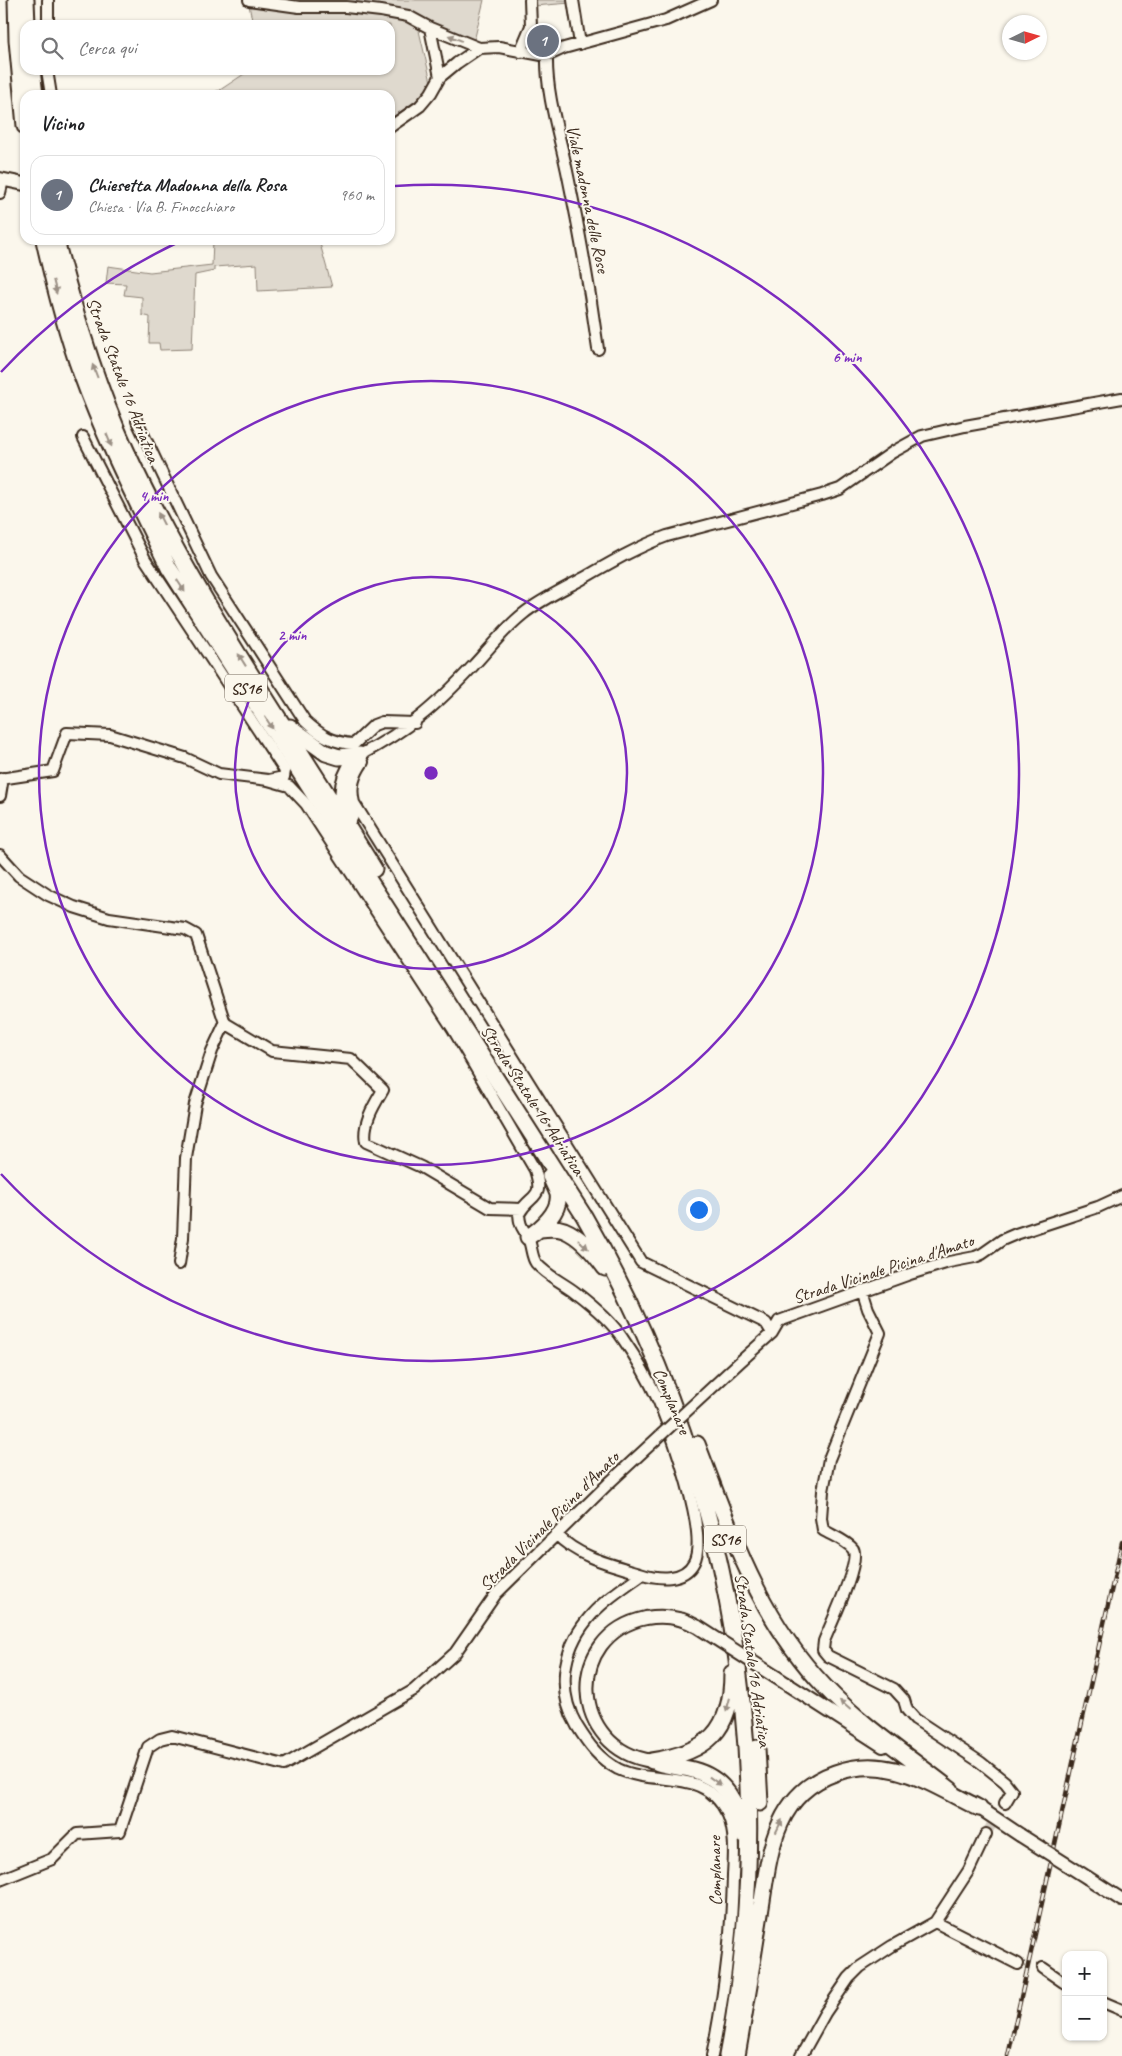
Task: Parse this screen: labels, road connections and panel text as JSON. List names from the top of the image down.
{
  "streets": {
    "highway": ["Strada Statale 16 Adriatica", "SS16"],
    "street": ["Viale madonna delle Rose", "Strada Vicinale Picina d'Amato", "Complanare"]
  },
  "crossings": [
    ["Strada Statale 16 Adriatica", "SS16"],
    ["Strada Vicinale Picina d'Amato", "Complanare"]
  ],
  "north": "right",
  "page": {
    "search": "Cerca qui",
    "pins": "1",
    "heading": "Vicino",
    "list": [
      {
        "mark": "1",
        "name": "Chiesetta Madonna della Rosa",
        "note": "Chiesa · Via B. Finocchiaro",
        "value": "960 m"
      }
    ],
    "map_buttons": ["+", "−"]
  },
  "rings": ["6 min", "4 min", "2 min"]
}
